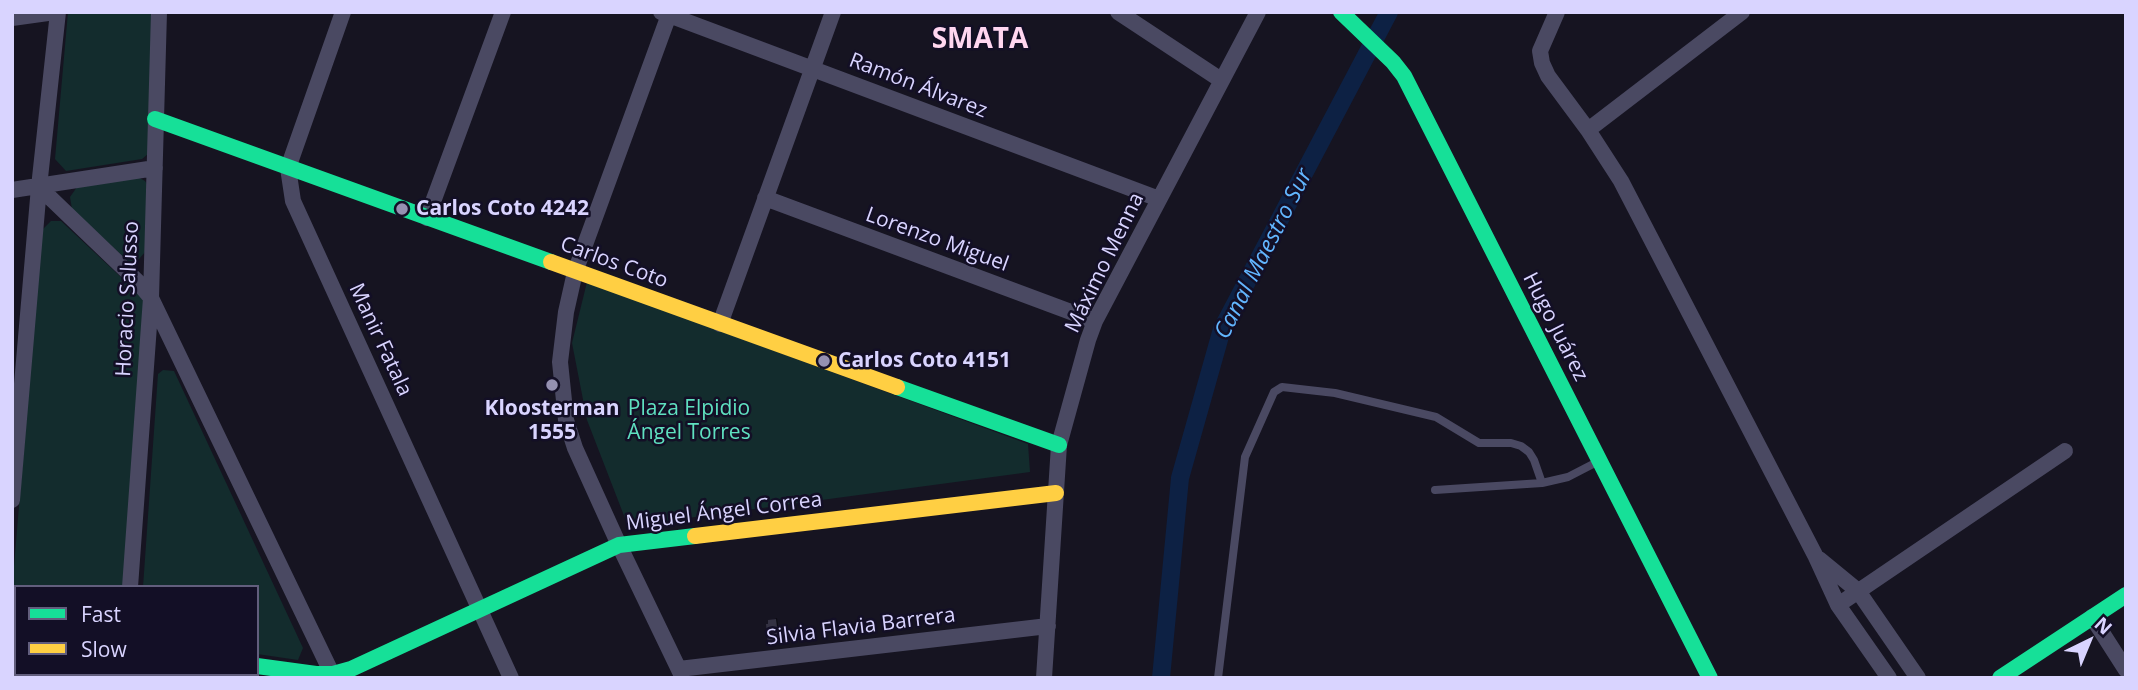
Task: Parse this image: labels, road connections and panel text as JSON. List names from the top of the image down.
{
  "streets": {
    "street": [
      "Ramón Álvarez",
      "Lorenzo Miguel",
      "Carlos Coto",
      "Máximo Menna",
      "Horacio Salusso",
      "Hugo Juárez",
      "Manir Fatala",
      "Miguel Ángel Correa",
      "Silvia Flavia Barrera"
    ]
  },
  "crossings": [
    ["Ramón Álvarez", "Máximo Menna"],
    ["Lorenzo Miguel", "Máximo Menna"],
    ["Carlos Coto", "Máximo Menna"],
    ["Carlos Coto", "Horacio Salusso"],
    ["Carlos Coto", "Manir Fatala"],
    ["Máximo Menna", "Miguel Ángel Correa"],
    ["Máximo Menna", "Silvia Flavia Barrera"],
    ["Manir Fatala", "Miguel Ángel Correa"]
  ],
  "districts": ["SMATA"],
  "water": ["Canal Maestro Sur"],
  "parks": ["Plaza Elpidio Ángel Torres"],
  "places": ["Carlos Coto 4242", "Carlos Coto 4151", "Kloosterman 1555"],
  "legend": ["Fast", "Slow"],
  "north": "top right"
}
